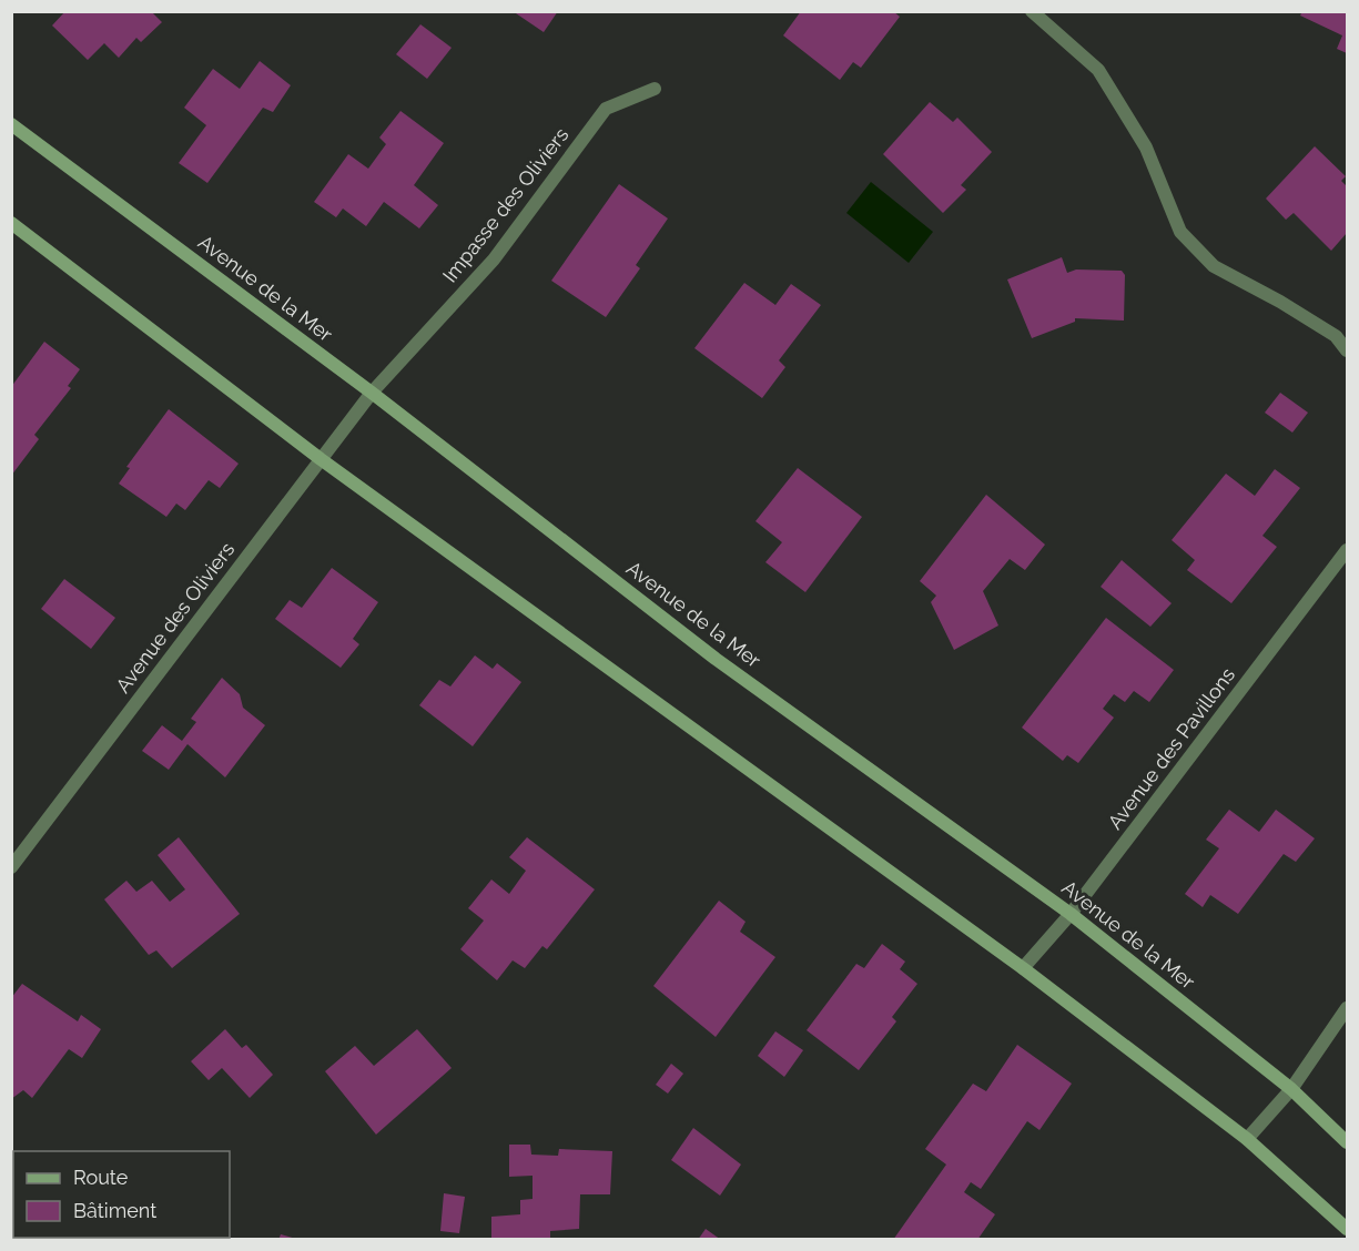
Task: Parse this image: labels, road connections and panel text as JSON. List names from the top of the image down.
{
  "streets": {
    "street": [
      "Impasse des Oliviers",
      "Avenue de la Mer",
      "Avenue des Oliviers",
      "Avenue des Pavillons"
    ]
  },
  "crossings": [
    ["Impasse des Oliviers", "Avenue de la Mer"],
    ["Impasse des Oliviers", "Avenue des Oliviers"],
    ["Avenue de la Mer", "Avenue des Oliviers"],
    ["Avenue de la Mer", "Avenue des Pavillons"]
  ],
  "legend": ["Route", "Bâtiment"]
}
